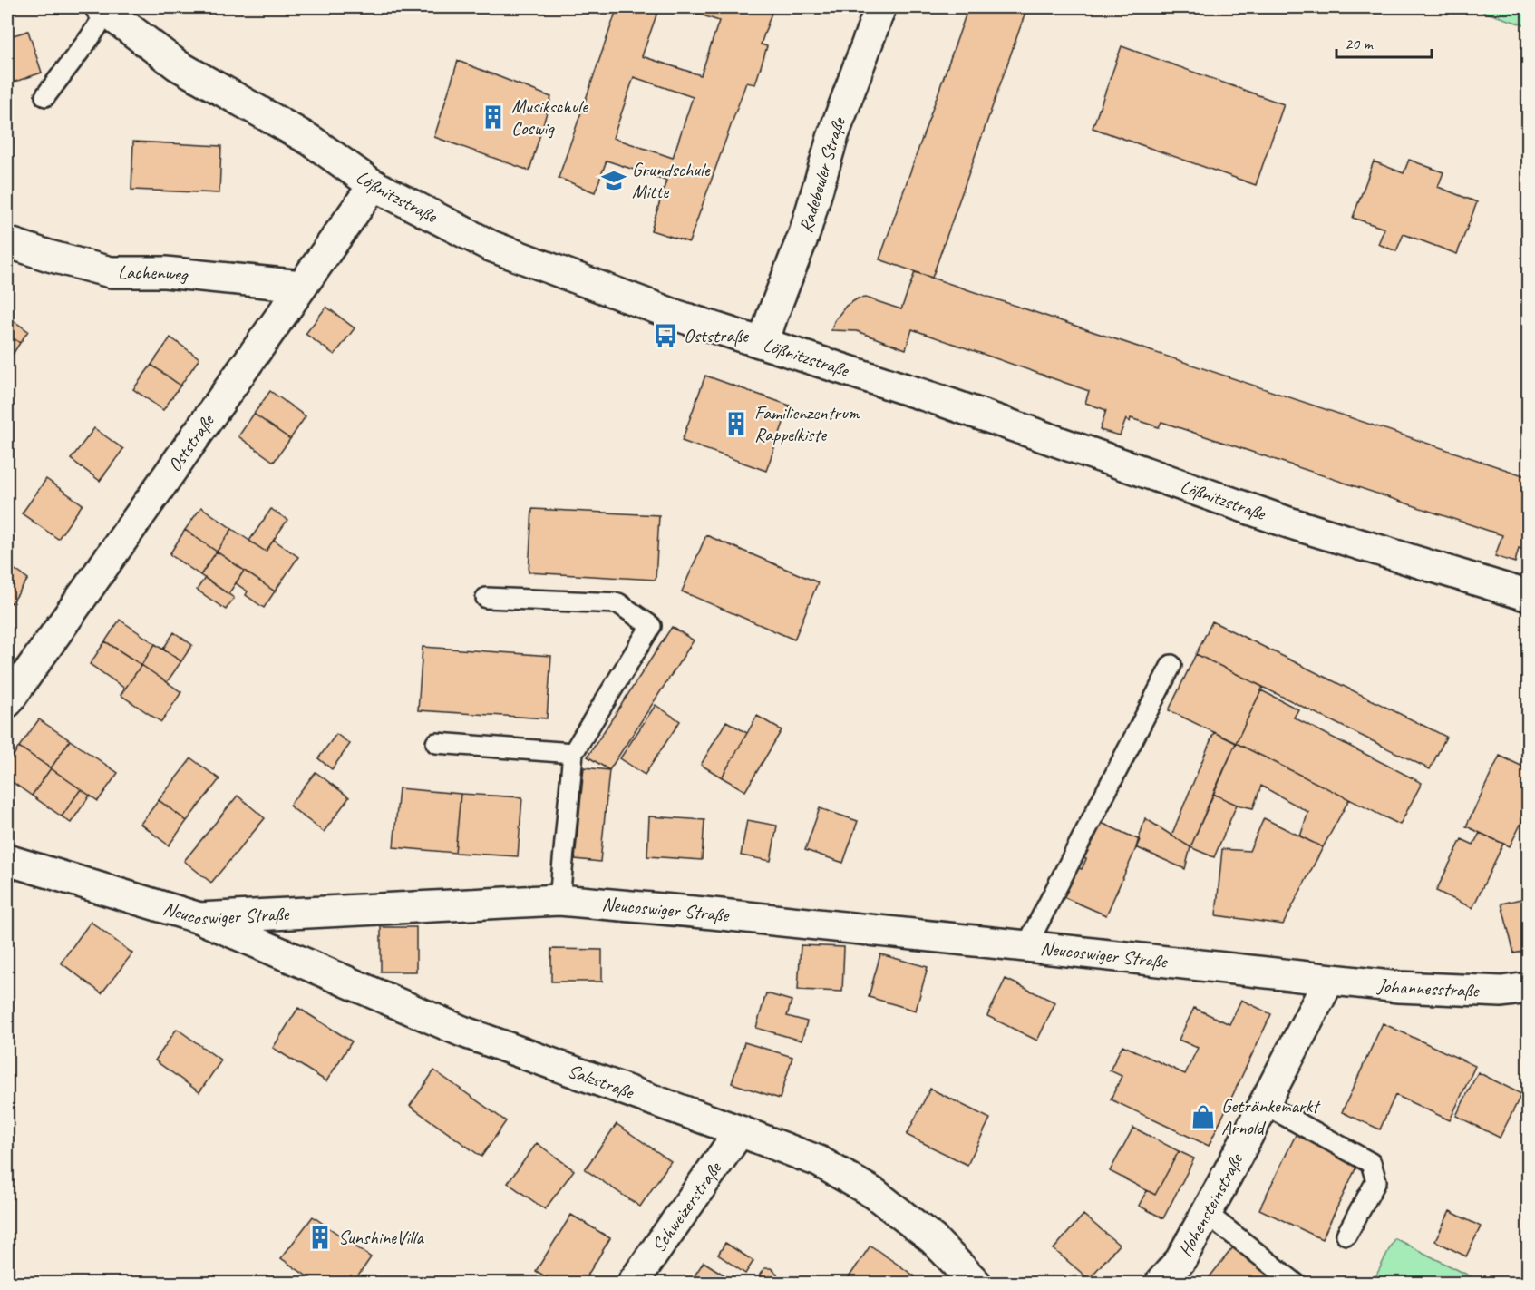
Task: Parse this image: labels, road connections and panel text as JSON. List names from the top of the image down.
{
  "streets": {
    "street": [
      "Radebeuler Straße",
      "Lößnitzstraße",
      "Lachenweg",
      "Oststraße",
      "Neucoswiger Straße",
      "Johannesstraße",
      "Salzstraße",
      "Hohensteinstraße",
      "Schweizerstraße"
    ]
  },
  "crossings": [
    ["Radebeuler Straße", "Lößnitzstraße"],
    ["Lößnitzstraße", "Oststraße"],
    ["Lachenweg", "Oststraße"],
    ["Neucoswiger Straße", "Johannesstraße"],
    ["Neucoswiger Straße", "Salzstraße"],
    ["Neucoswiger Straße", "Hohensteinstraße"],
    ["Johannesstraße", "Hohensteinstraße"],
    ["Salzstraße", "Schweizerstraße"]
  ],
  "places": {
    "building": ["Musikschule Coswig", "Familienzentrum Rappelkiste", "SunshineVilla"],
    "school or university": ["Grundschule Mitte"],
    "bus stop": ["Oststraße"],
    "shop": ["Getränkemarkt Arnold"]
  },
  "scale_bar": "20 m"
}
